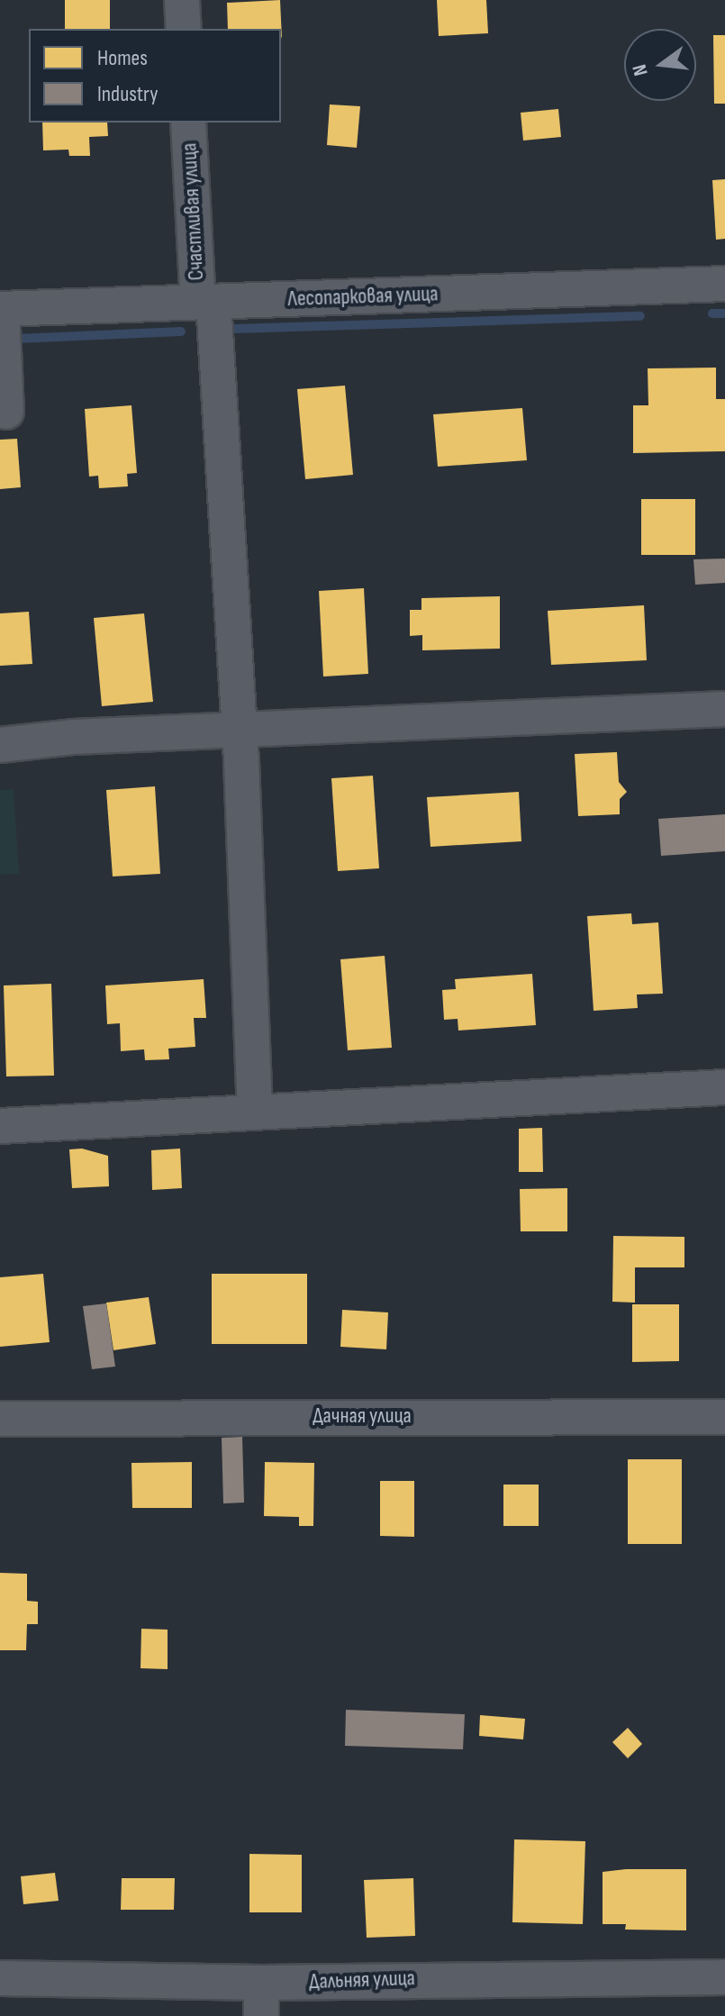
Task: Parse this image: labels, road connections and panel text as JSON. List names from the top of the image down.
{
  "streets": {
    "street": [
      "Счастливая улица",
      "Лесопарковая улица",
      "Дачная улица",
      "Дальняя улица"
    ]
  },
  "crossings": [
    ["Счастливая улица", "Лесопарковая улица"]
  ],
  "legend": ["Homes", "Industry"],
  "north": "left"
}
